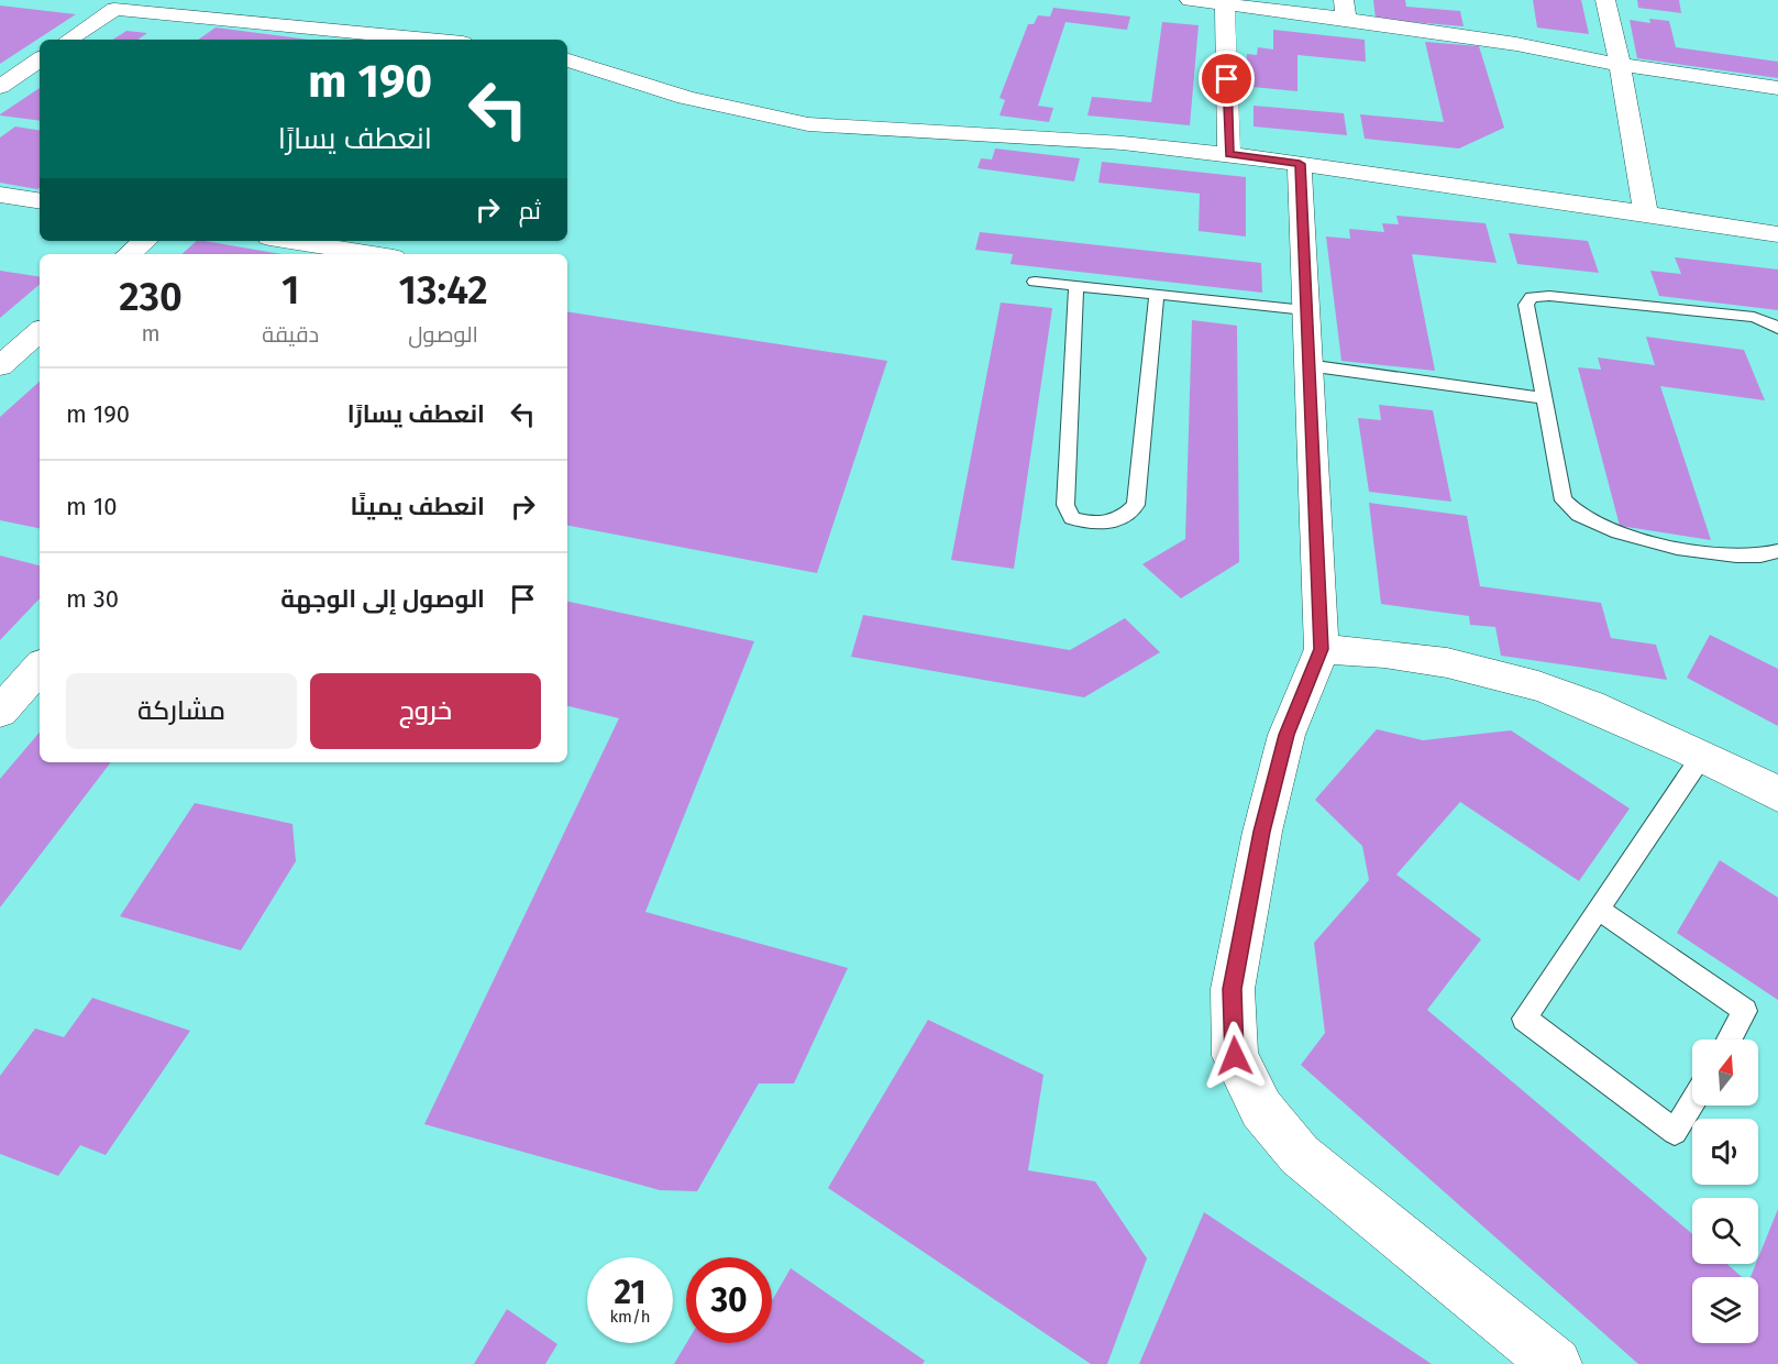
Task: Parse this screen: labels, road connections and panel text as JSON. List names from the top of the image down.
{
  "north": "top",
  "page": {
    "turn": ["190 m", "انعطف يسارًا"],
    "then": "ثم",
    "eta": [
      "13:42",
      "الوصول",
      "1",
      "دقيقة",
      "230",
      "m"
    ],
    "list": [
      {
        "name": "انعطف يسارًا",
        "value": "190 m"
      },
      {
        "name": "انعطف يمينًا",
        "value": "10 m"
      },
      {
        "name": "الوصول إلى الوجهة",
        "value": "30 m"
      }
    ],
    "buttons": ["خروج", "مشاركة"],
    "speed": "21 km/h",
    "limit": "30"
  }
}
